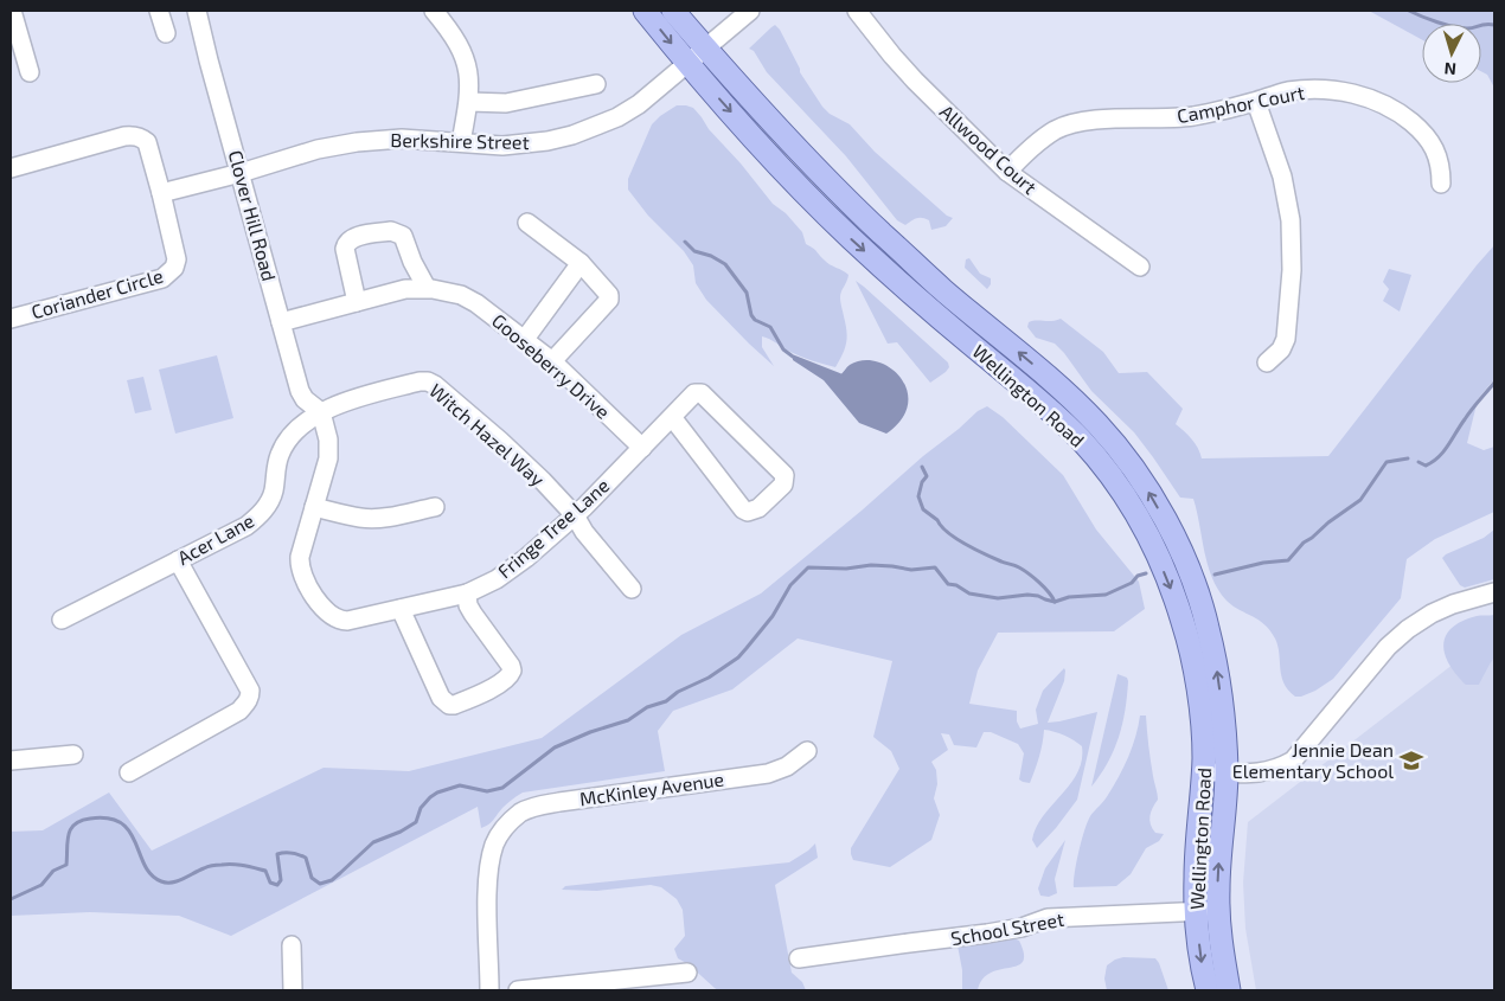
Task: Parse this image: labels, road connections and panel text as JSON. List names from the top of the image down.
{
  "streets": {
    "main road": ["Wellington Road"],
    "street": [
      "Camphor Court",
      "Berkshire Street",
      "Allwood Court",
      "Clover Hill Road",
      "Coriander Circle",
      "Gooseberry Drive",
      "Witch Hazel Way",
      "Fringe Tree Lane",
      "Acer Lane",
      "McKinley Avenue",
      "School Street"
    ]
  },
  "crossings": [
    ["Camphor Court", "Allwood Court"],
    ["Berkshire Street", "Clover Hill Road"],
    ["Berkshire Street", "Wellington Road"],
    ["Clover Hill Road", "Gooseberry Drive"],
    ["Clover Hill Road", "Witch Hazel Way"],
    ["Clover Hill Road", "Fringe Tree Lane"],
    ["Clover Hill Road", "Acer Lane"],
    ["Gooseberry Drive", "Fringe Tree Lane"],
    ["Wellington Road", "School Street"],
    ["Witch Hazel Way", "Fringe Tree Lane"],
    ["Witch Hazel Way", "Acer Lane"],
    ["Fringe Tree Lane", "Acer Lane"]
  ],
  "places": {
    "school or university": ["Jennie Dean Elementary School"]
  },
  "north": "bottom"
}
